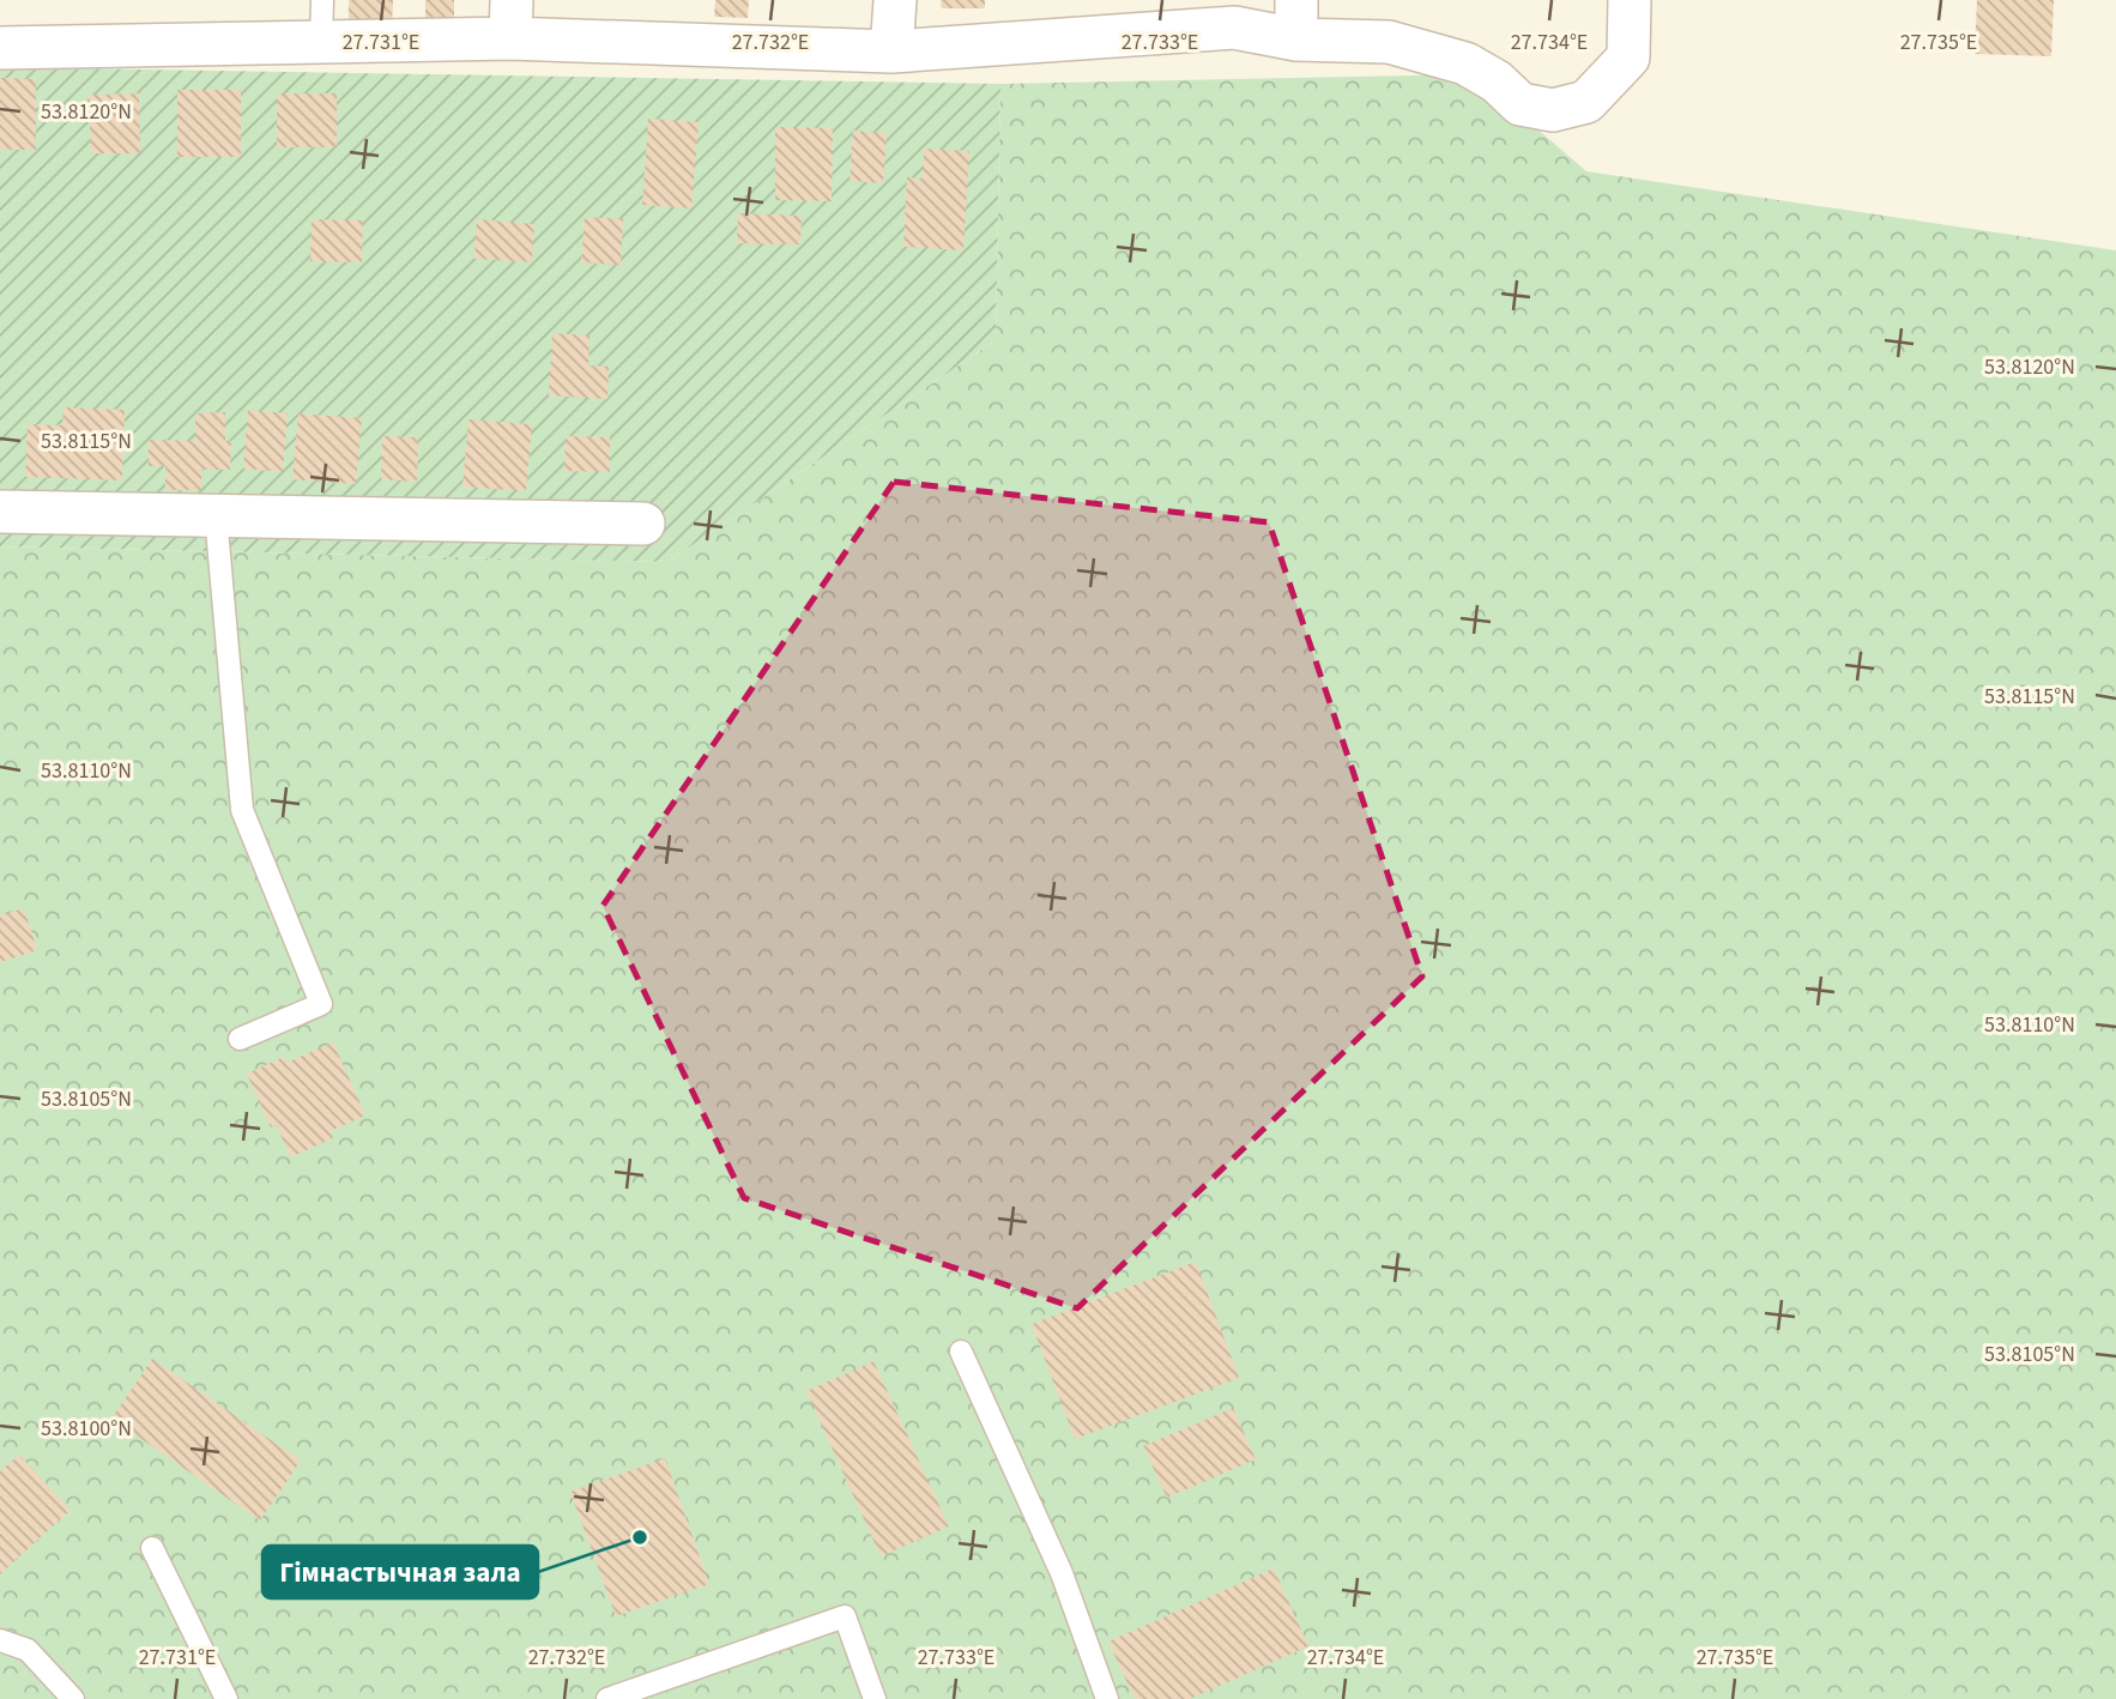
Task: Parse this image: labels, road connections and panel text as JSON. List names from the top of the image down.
{
  "places": ["Гімнастычная зала"],
  "coordinates": [
    "27.731°E",
    "27.732°E",
    "27.733°E",
    "27.734°E",
    "27.735°E",
    "53.8120°N",
    "53.8115°N",
    "53.8110°N",
    "53.8105°N",
    "53.8100°N"
  ]
}
